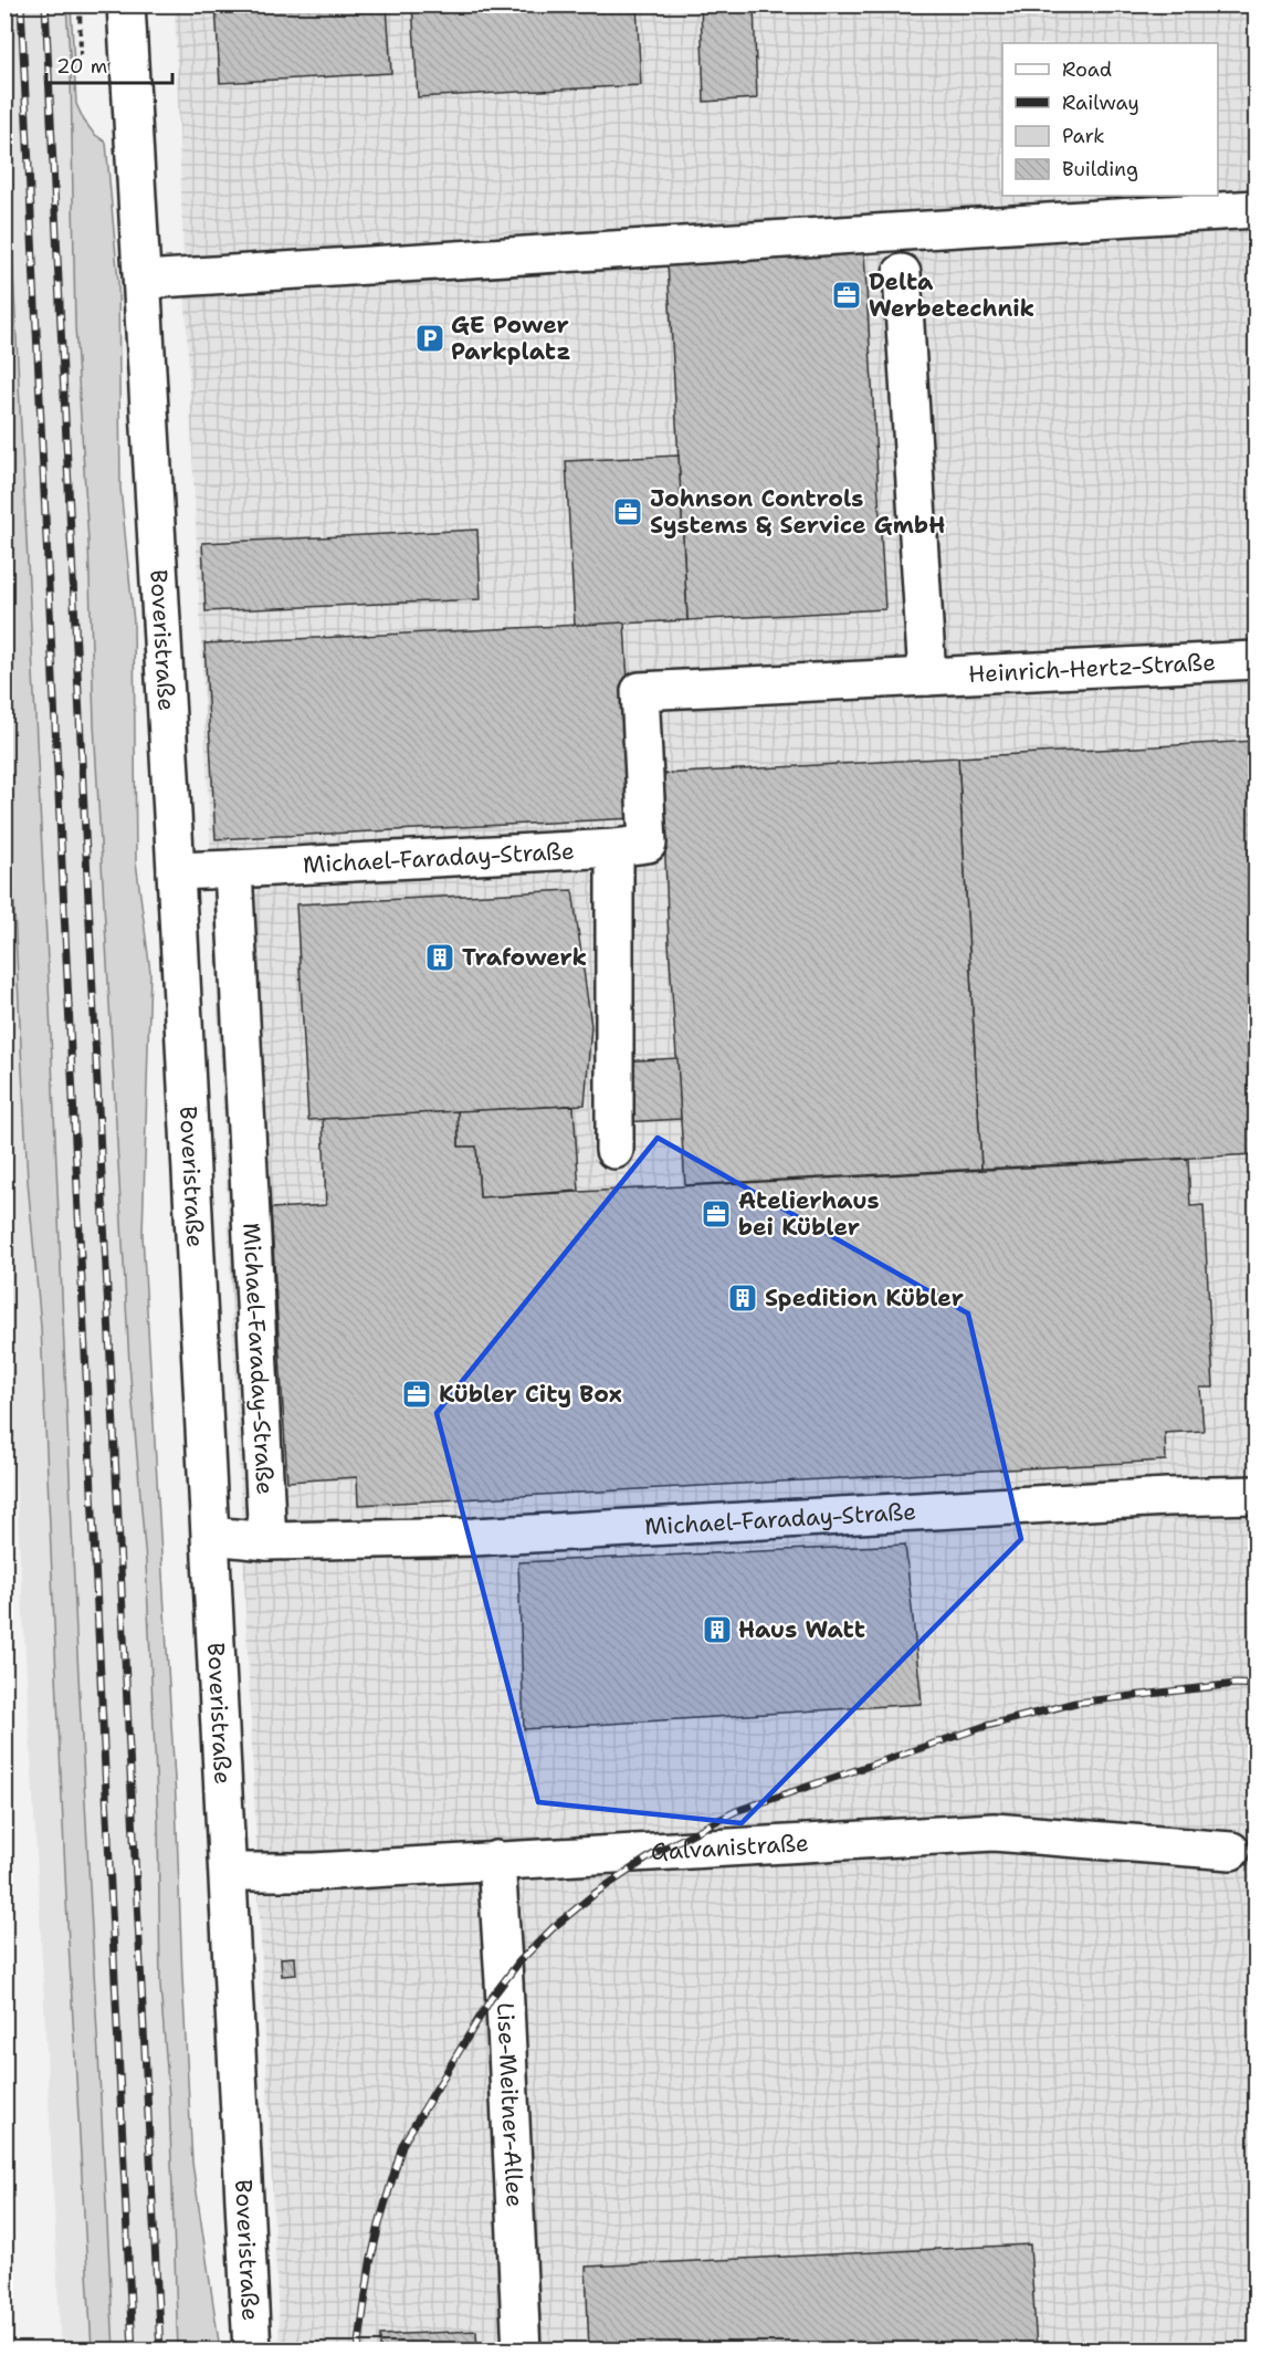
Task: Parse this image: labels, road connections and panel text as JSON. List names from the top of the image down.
{
  "streets": {
    "main road": [
      "Boveristraße",
      "Heinrich-Hertz-Straße",
      "Michael-Faraday-Straße",
      "Galvanistraße",
      "Lise-Meitner-Allee"
    ]
  },
  "crossings": [
    ["Boveristraße", "Galvanistraße"],
    ["Heinrich-Hertz-Straße", "Michael-Faraday-Straße"],
    ["Galvanistraße", "Lise-Meitner-Allee"]
  ],
  "places": {
    "office": [
      "Delta Werbetechnik",
      "Johnson Controls Systems & Service GmbH",
      "Atelierhaus bei Kübler",
      "Kübler City Box"
    ],
    "parking": ["GE Power Parkplatz"],
    "building": ["Trafowerk", "Spedition Kübler", "Haus Watt"]
  },
  "legend": [
    "Road",
    "Railway",
    "Park",
    "Building"
  ],
  "scale_bar": "20 m"
}
